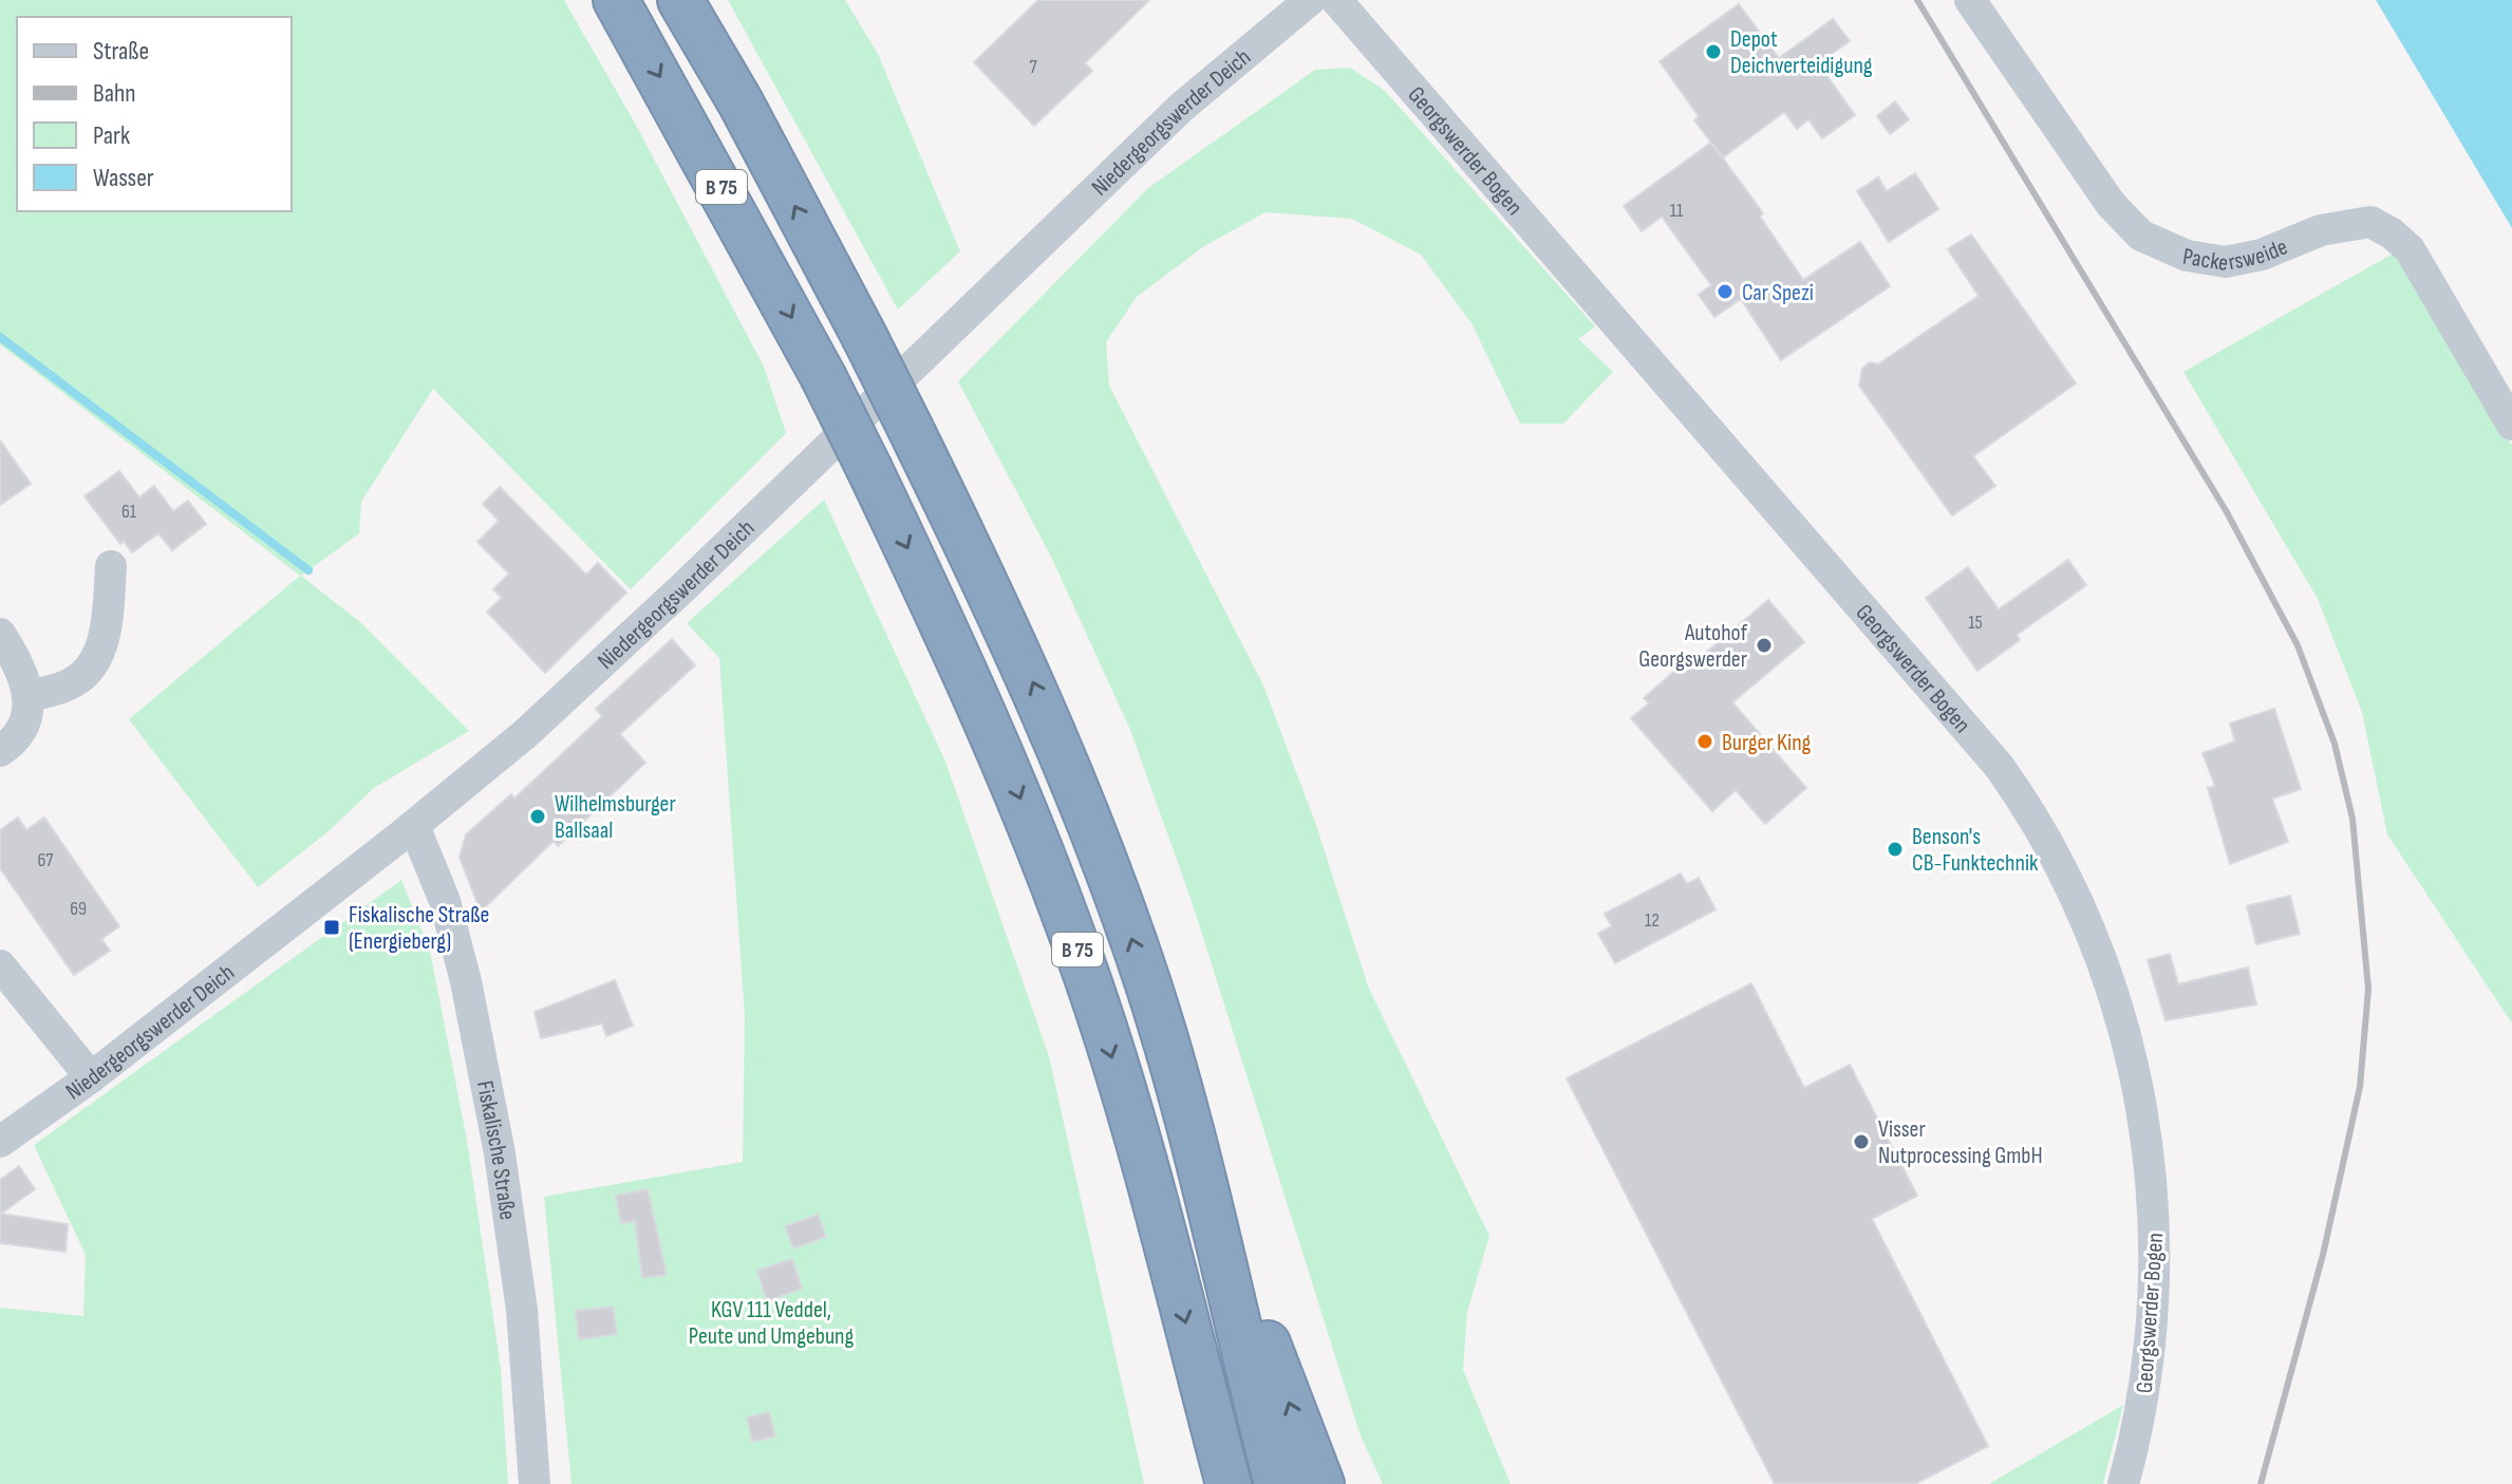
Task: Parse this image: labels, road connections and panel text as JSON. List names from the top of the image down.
{
  "streets": {
    "highway": ["B 75"],
    "street": [
      "Niedergeorgswerder Deich",
      "Georgswerder Bogen",
      "Packersweide",
      "Fiskalische Straße"
    ]
  },
  "crossings": [
    ["Niedergeorgswerder Deich", "Fiskalische Straße"]
  ],
  "parks": ["KGV 111 Veddel, Peute und Umgebung"],
  "places": {
    "other": [
      "Depot Deichverteidigung",
      "Car Spezi",
      "Autohof Georgswerder",
      "Burger King",
      "Wilhelmsburger Ballsaal",
      "Benson's CB-Funktechnik",
      "Visser Nutprocessing GmbH"
    ],
    "transit": ["Fiskalische Straße (Energieberg)"]
  },
  "house_numbers": [
    "7",
    "11",
    "61",
    "15",
    "67",
    "69",
    "12"
  ],
  "legend": [
    "Straße",
    "Bahn",
    "Park",
    "Wasser"
  ]
}
